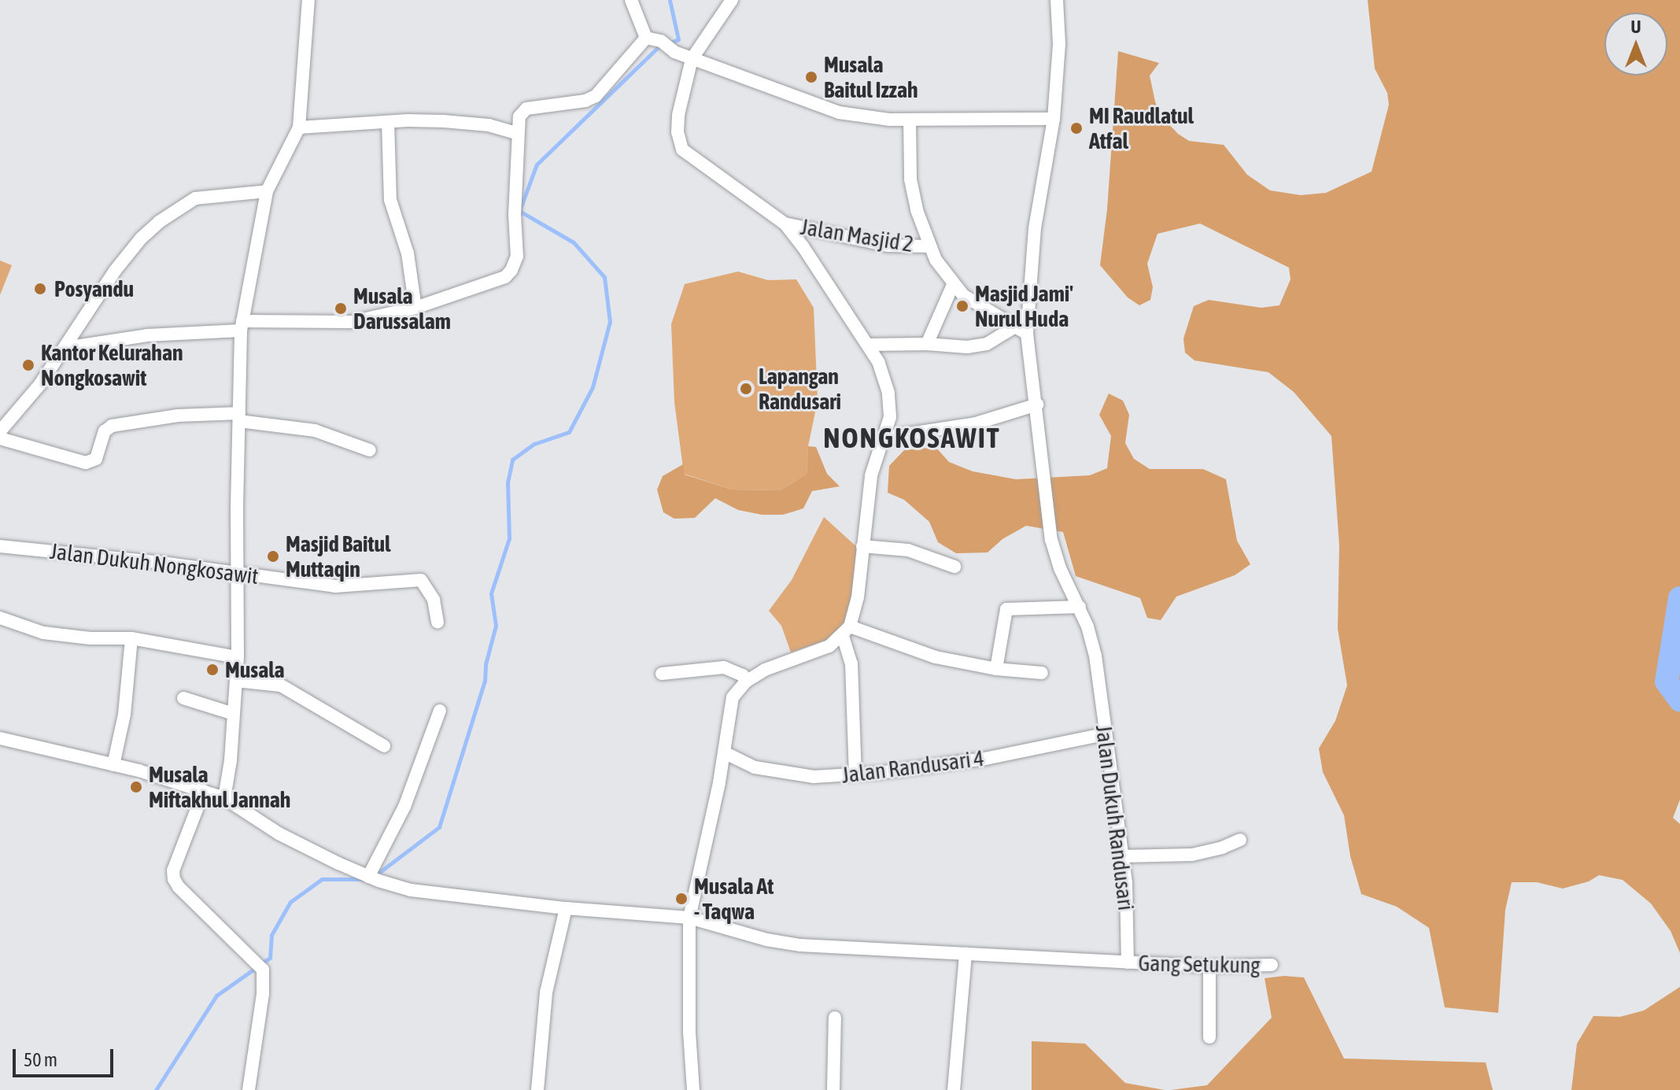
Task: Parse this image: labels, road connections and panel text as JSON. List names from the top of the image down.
{
  "streets": {
    "street": [
      "Jalan Masjid 2",
      "Jalan Dukuh Nongkosawit",
      "Jalan Randusari 4",
      "Jalan Dukuh Randusari",
      "Gang Setukung"
    ]
  },
  "crossings": [
    ["Jalan Randusari 4", "Jalan Dukuh Randusari"],
    ["Jalan Dukuh Randusari", "Gang Setukung"]
  ],
  "districts": ["NONGKOSAWIT"],
  "places": [
    "Musala Baitul Izzah",
    "MI Raudlatul Atfal",
    "Posyandu",
    "Masjid Jami' Nurul Huda",
    "Musala Darussalam",
    "Kantor Kelurahan Nongkosawit",
    "Lapangan Randusari",
    "Masjid Baitul Muttaqin",
    "Musala",
    "Musala Miftakhul Jannah",
    "Musala At - Taqwa"
  ],
  "scale_bar": "50 m",
  "north": "top"
}
